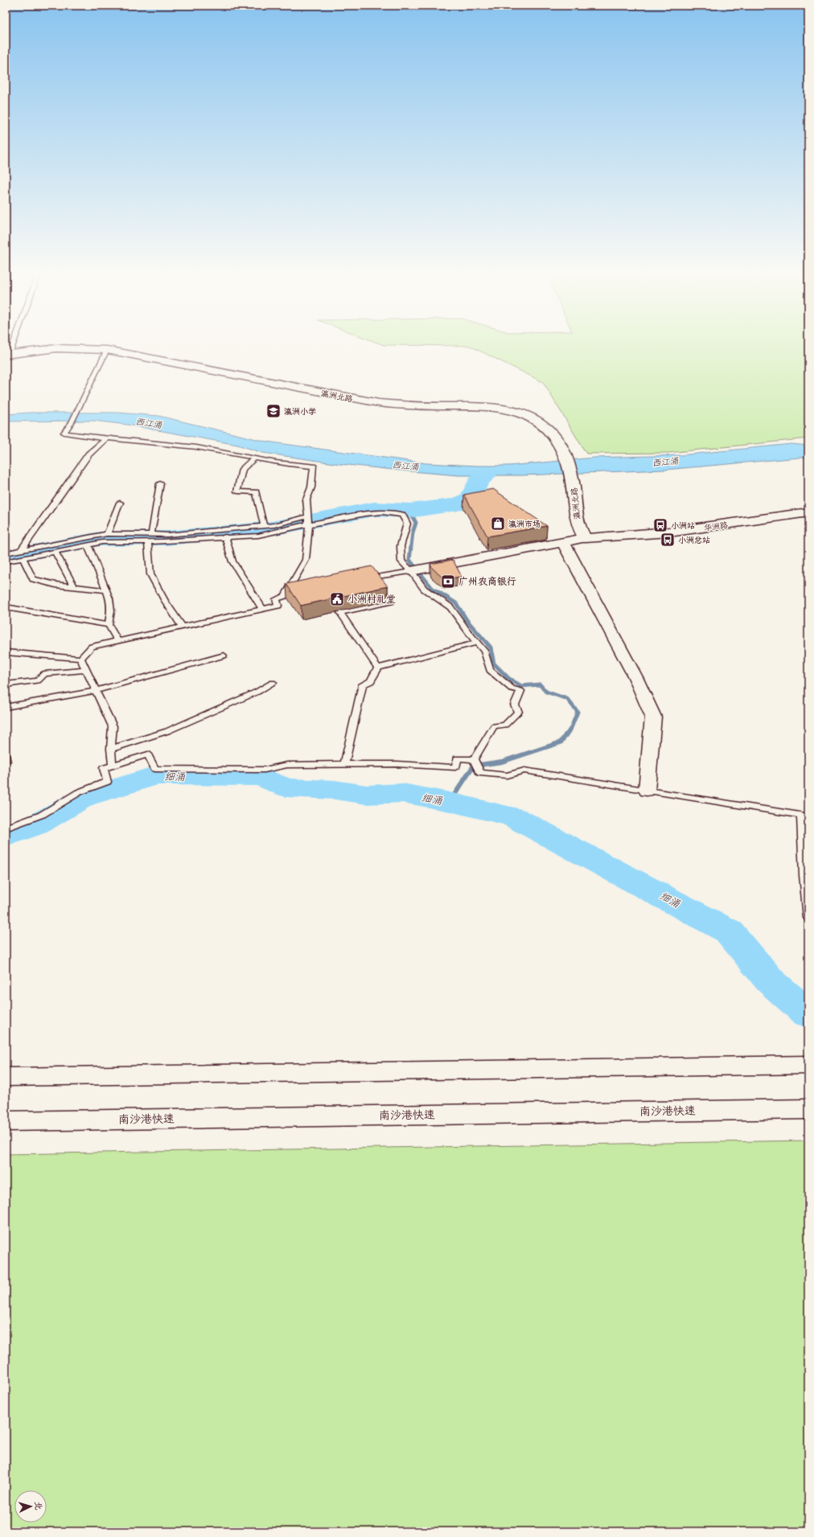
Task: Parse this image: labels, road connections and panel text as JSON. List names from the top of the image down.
{
  "streets": {
    "main road": ["瀛洲北路", "华洲路", "南沙港快速"]
  },
  "crossings": [
    ["瀛洲北路", "华洲路"]
  ],
  "water": ["西江涌", "细涌"],
  "places": {
    "school or university": ["瀛洲小学"],
    "shop": ["瀛洲市场"],
    "bus stop": ["小洲站", "小洲总站"],
    "bank": ["广州农商银行"],
    "public building": ["小洲村礼堂"]
  },
  "north": "right"
}
